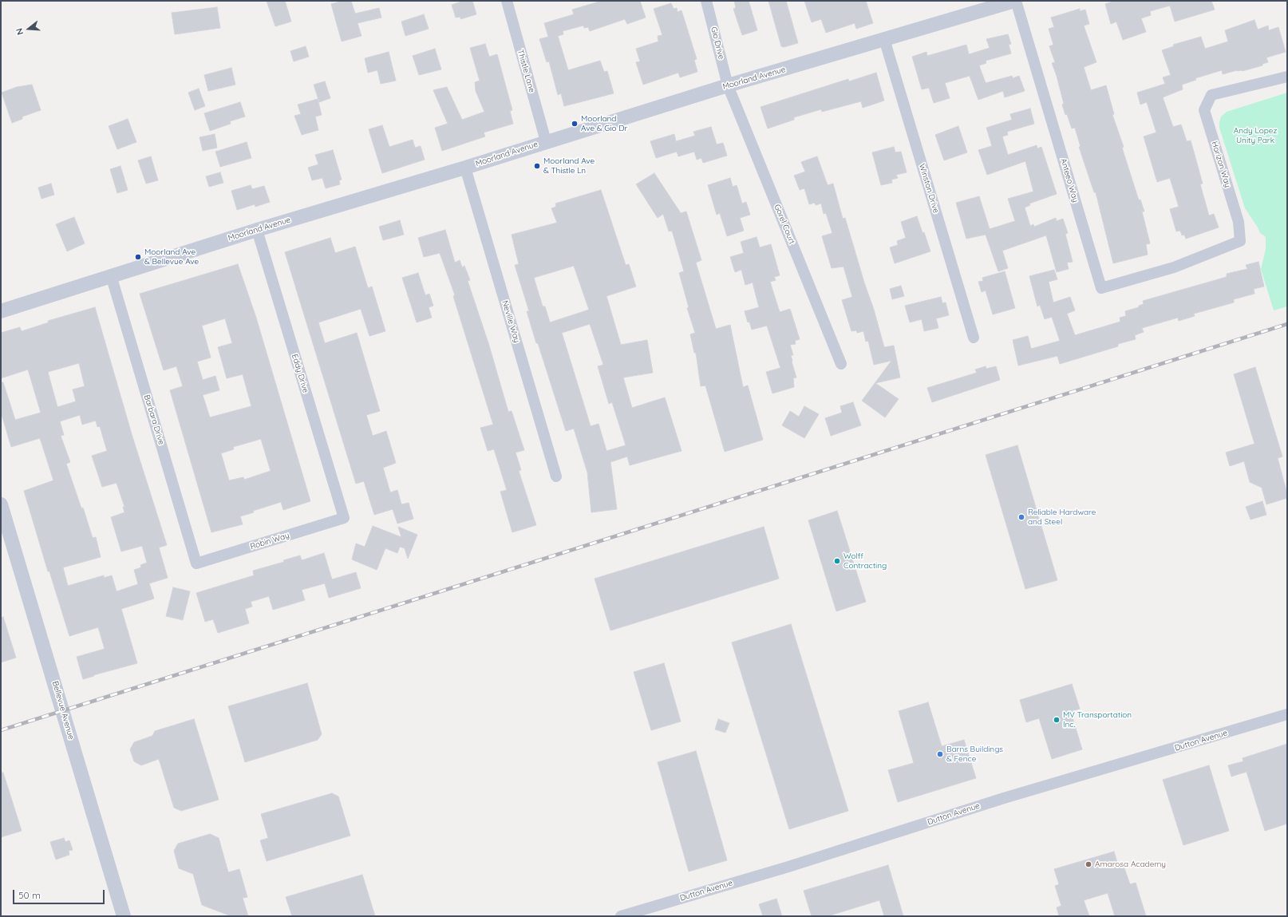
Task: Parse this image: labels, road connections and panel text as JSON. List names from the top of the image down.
{
  "streets": {
    "street": [
      "Gio Drive",
      "Thistle Lane",
      "Moorland Avenue",
      "Horizon Way",
      "Anteeo Way",
      "Winston Drive",
      "Gorel Court",
      "Neville Way",
      "Eddy Drive",
      "Barbara Drive",
      "Robin Way",
      "Bellevue Avenue",
      "Dutton Avenue"
    ]
  },
  "crossings": [
    ["Gio Drive", "Moorland Avenue"],
    ["Gio Drive", "Gorel Court"],
    ["Thistle Lane", "Moorland Avenue"],
    ["Moorland Avenue", "Anteeo Way"],
    ["Moorland Avenue", "Winston Drive"],
    ["Moorland Avenue", "Gorel Court"],
    ["Moorland Avenue", "Neville Way"],
    ["Moorland Avenue", "Eddy Drive"],
    ["Moorland Avenue", "Barbara Drive"],
    ["Horizon Way", "Anteeo Way"],
    ["Eddy Drive", "Robin Way"],
    ["Barbara Drive", "Robin Way"]
  ],
  "parks": ["Andy Lopez Unity Park"],
  "places": [
    "Moorland Ave & Gio Dr",
    "Moorland Ave & Thistle Ln",
    "Moorland Ave & Bellevue Ave",
    "Reliable Hardware and Steel",
    "Wolff Contracting",
    "MV Transportation Inc.",
    "Barns Buildings & Fence",
    "Amarosa Academy"
  ],
  "scale_bar": "50 m",
  "north": "left"
}
